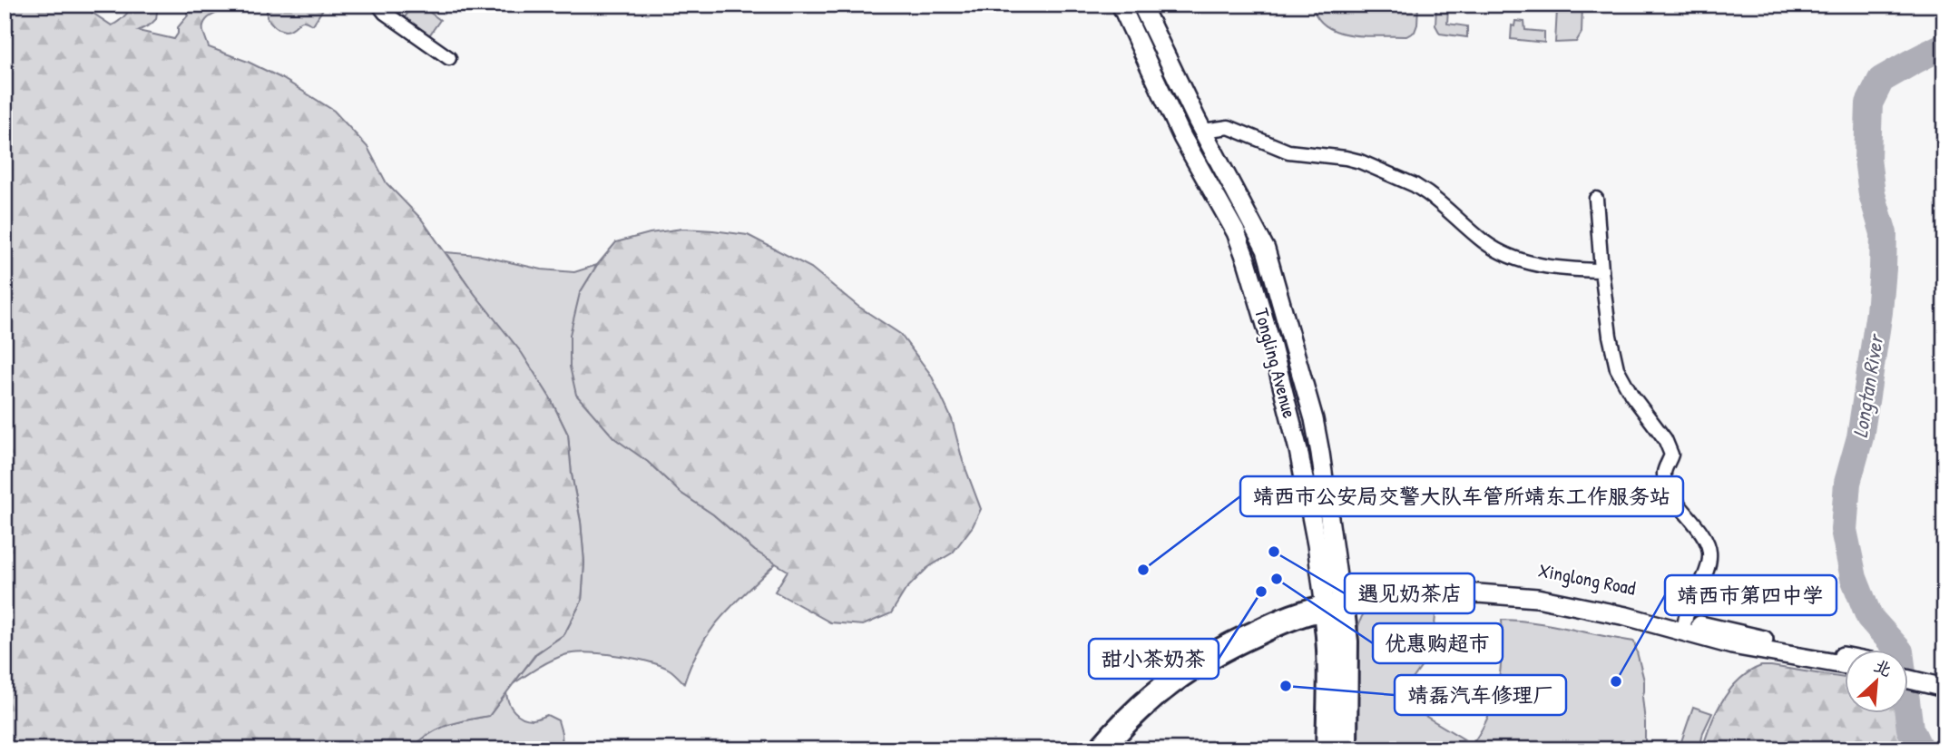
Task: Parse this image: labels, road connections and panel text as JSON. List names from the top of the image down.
{
  "streets": {
    "highway": ["Tongling Avenue"],
    "main road": ["Xinglong Road"]
  },
  "crossings": [
    ["Tongling Avenue", "Xinglong Road"]
  ],
  "water": ["Longtan River"],
  "places": [
    "遇见奶茶店",
    "靖西市公安局交警大队车管所靖东工作服务站",
    "优惠购超市",
    "甜小茶奶茶",
    "靖西市第四中学",
    "靖磊汽车修理厂"
  ],
  "north": "top right"
}
